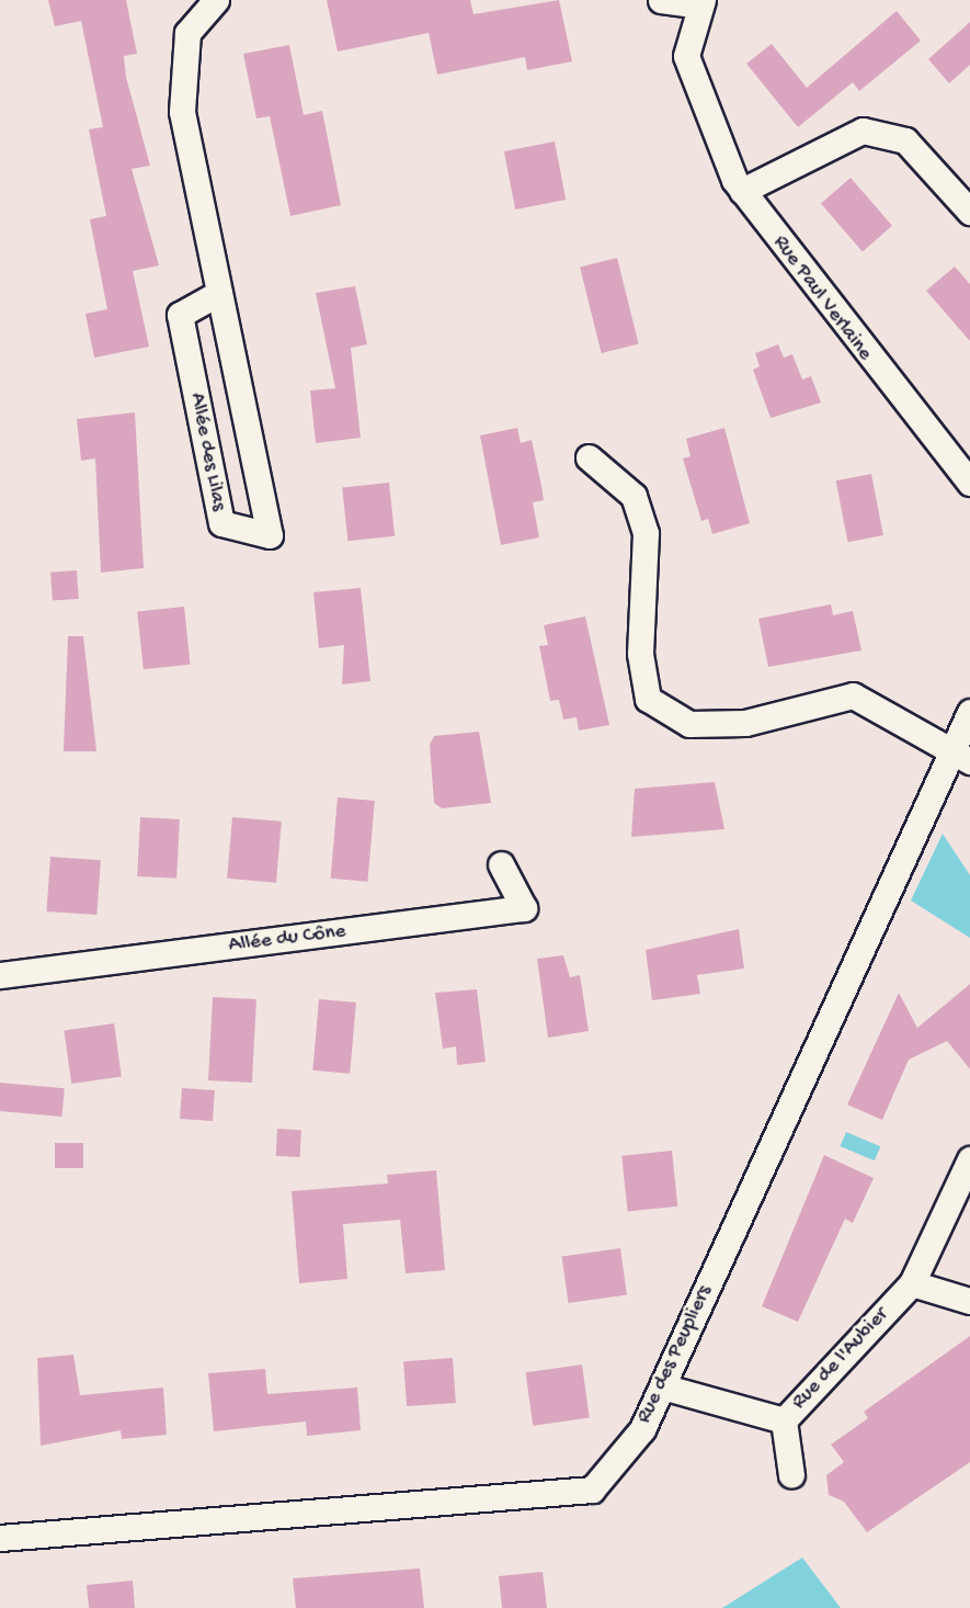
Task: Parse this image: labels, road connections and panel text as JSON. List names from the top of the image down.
{
  "streets": {
    "street": [
      "Rue Paul Verlaine",
      "Allée des Lilas",
      "Allée du Cône",
      "Rue des Peupliers",
      "Rue de l'Aubier"
    ]
  },
  "crossings": [
    ["Rue des Peupliers", "Rue de l'Aubier"]
  ]
}
